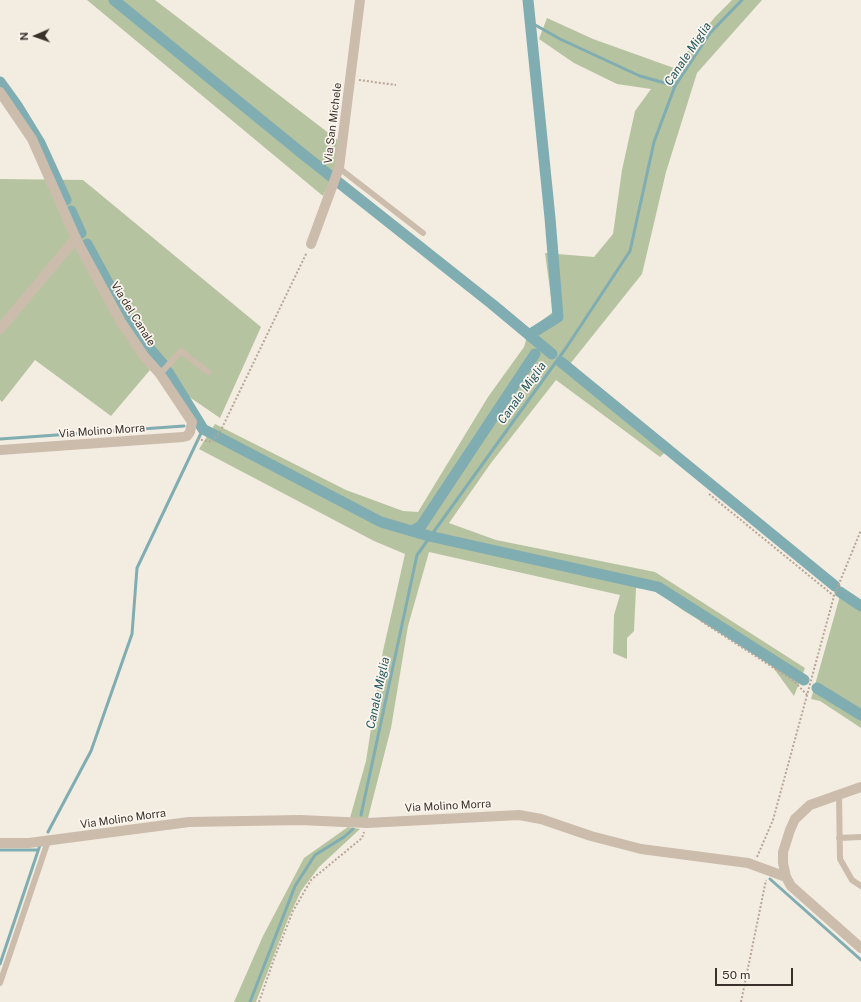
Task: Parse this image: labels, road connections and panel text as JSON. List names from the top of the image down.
{
  "streets": {
    "street": ["Via San Michele", "Via del Canale", "Via Molino Morra"]
  },
  "crossings": [
    ["Via del Canale", "Via Molino Morra"]
  ],
  "water": ["Canale Miglia"],
  "scale_bar": "50 m",
  "north": "left"
}
